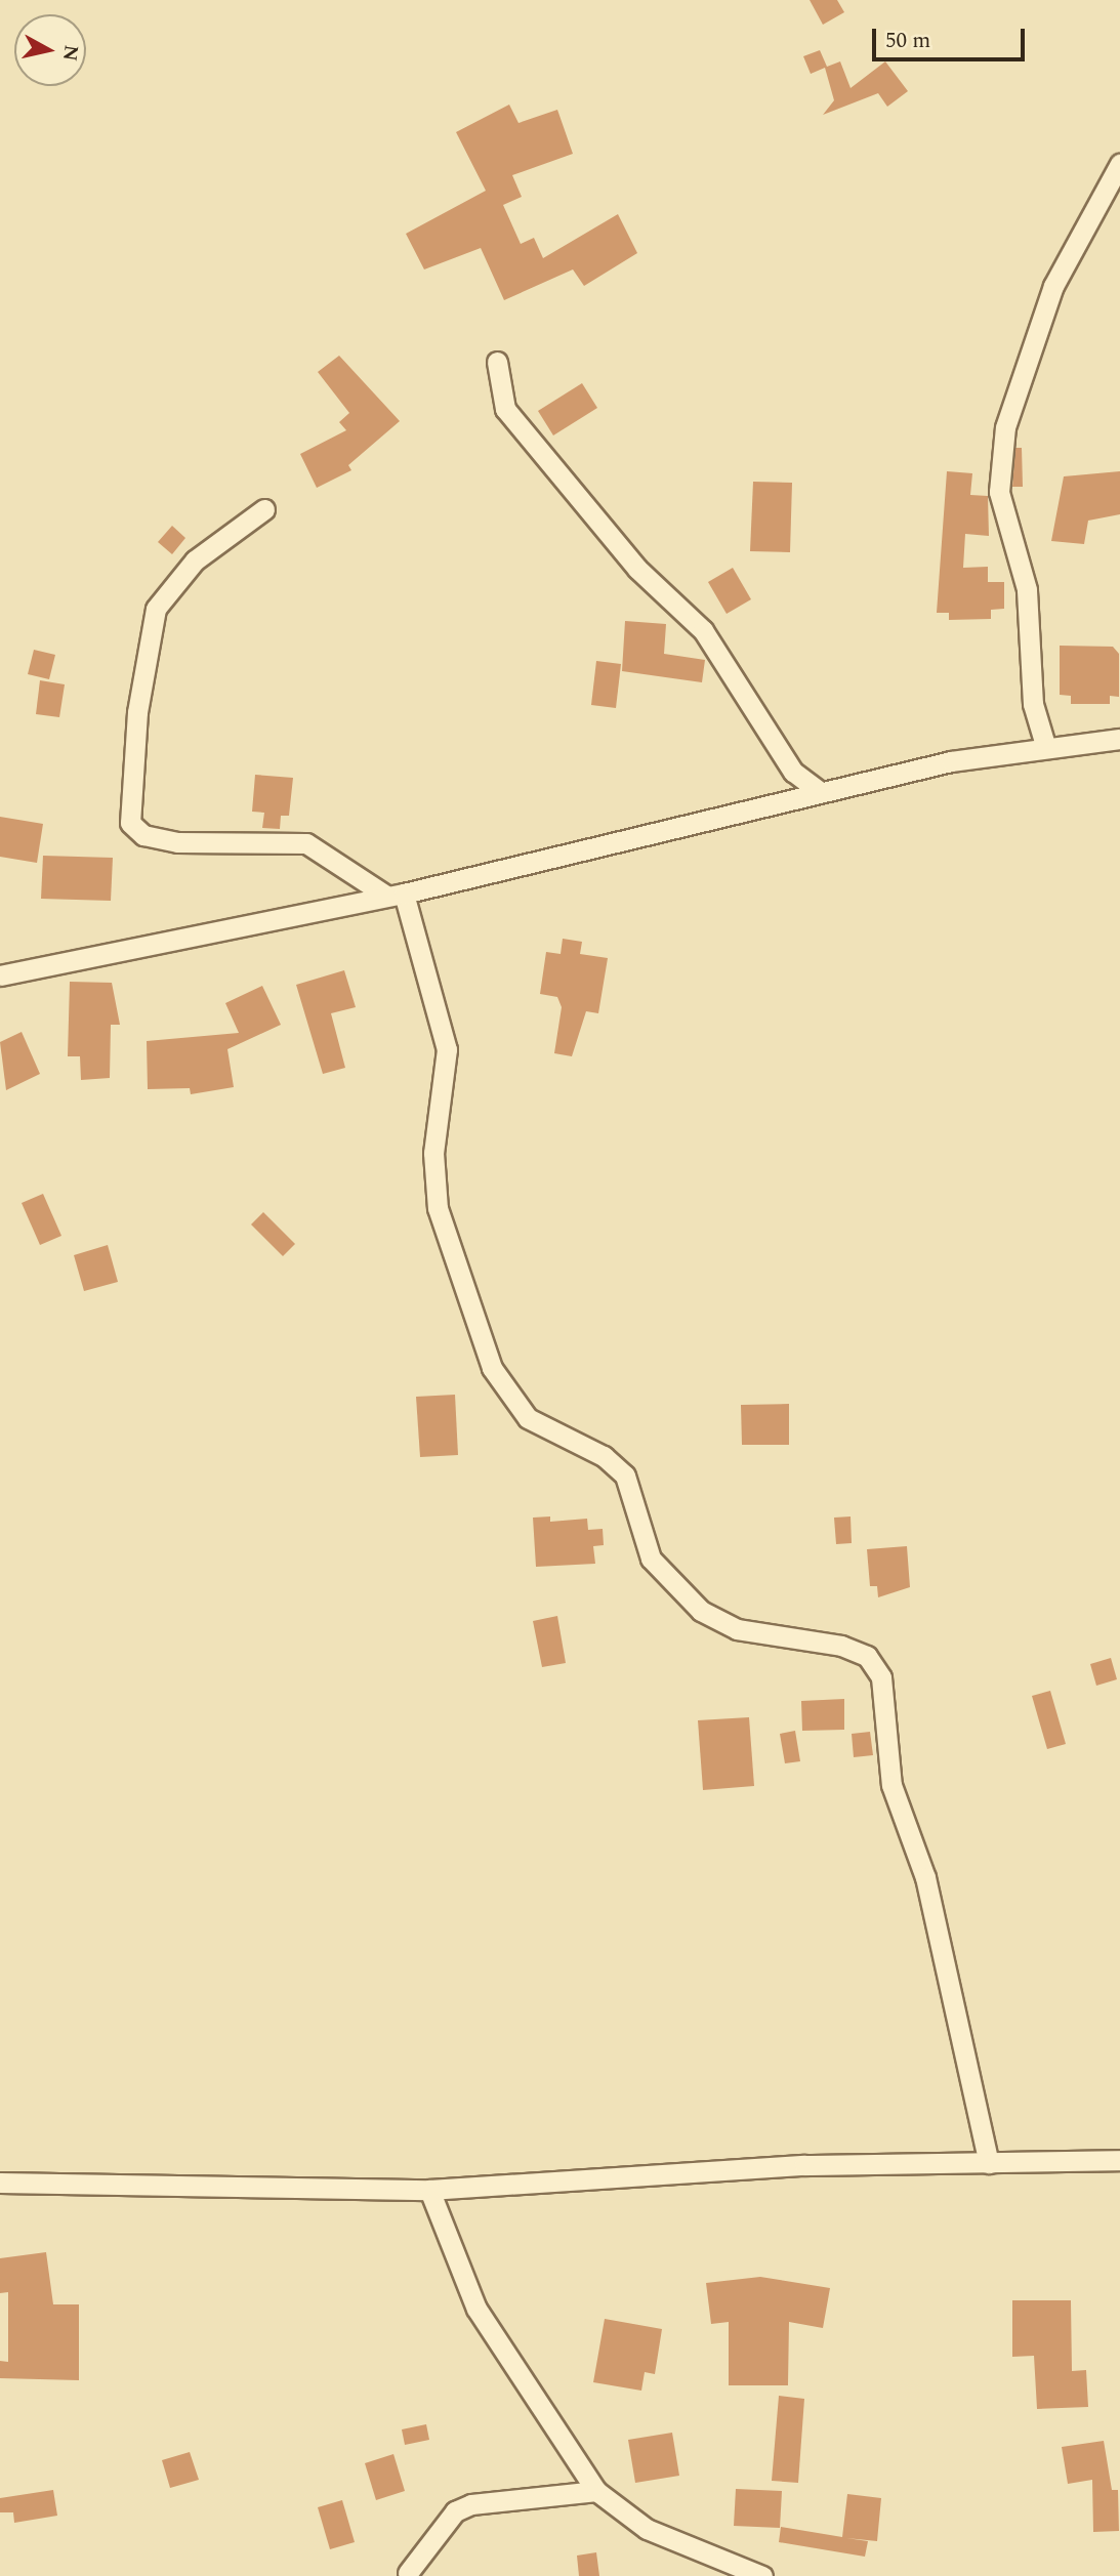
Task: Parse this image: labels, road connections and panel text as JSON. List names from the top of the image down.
{
  "scale_bar": "50 m",
  "north": "right"
}
